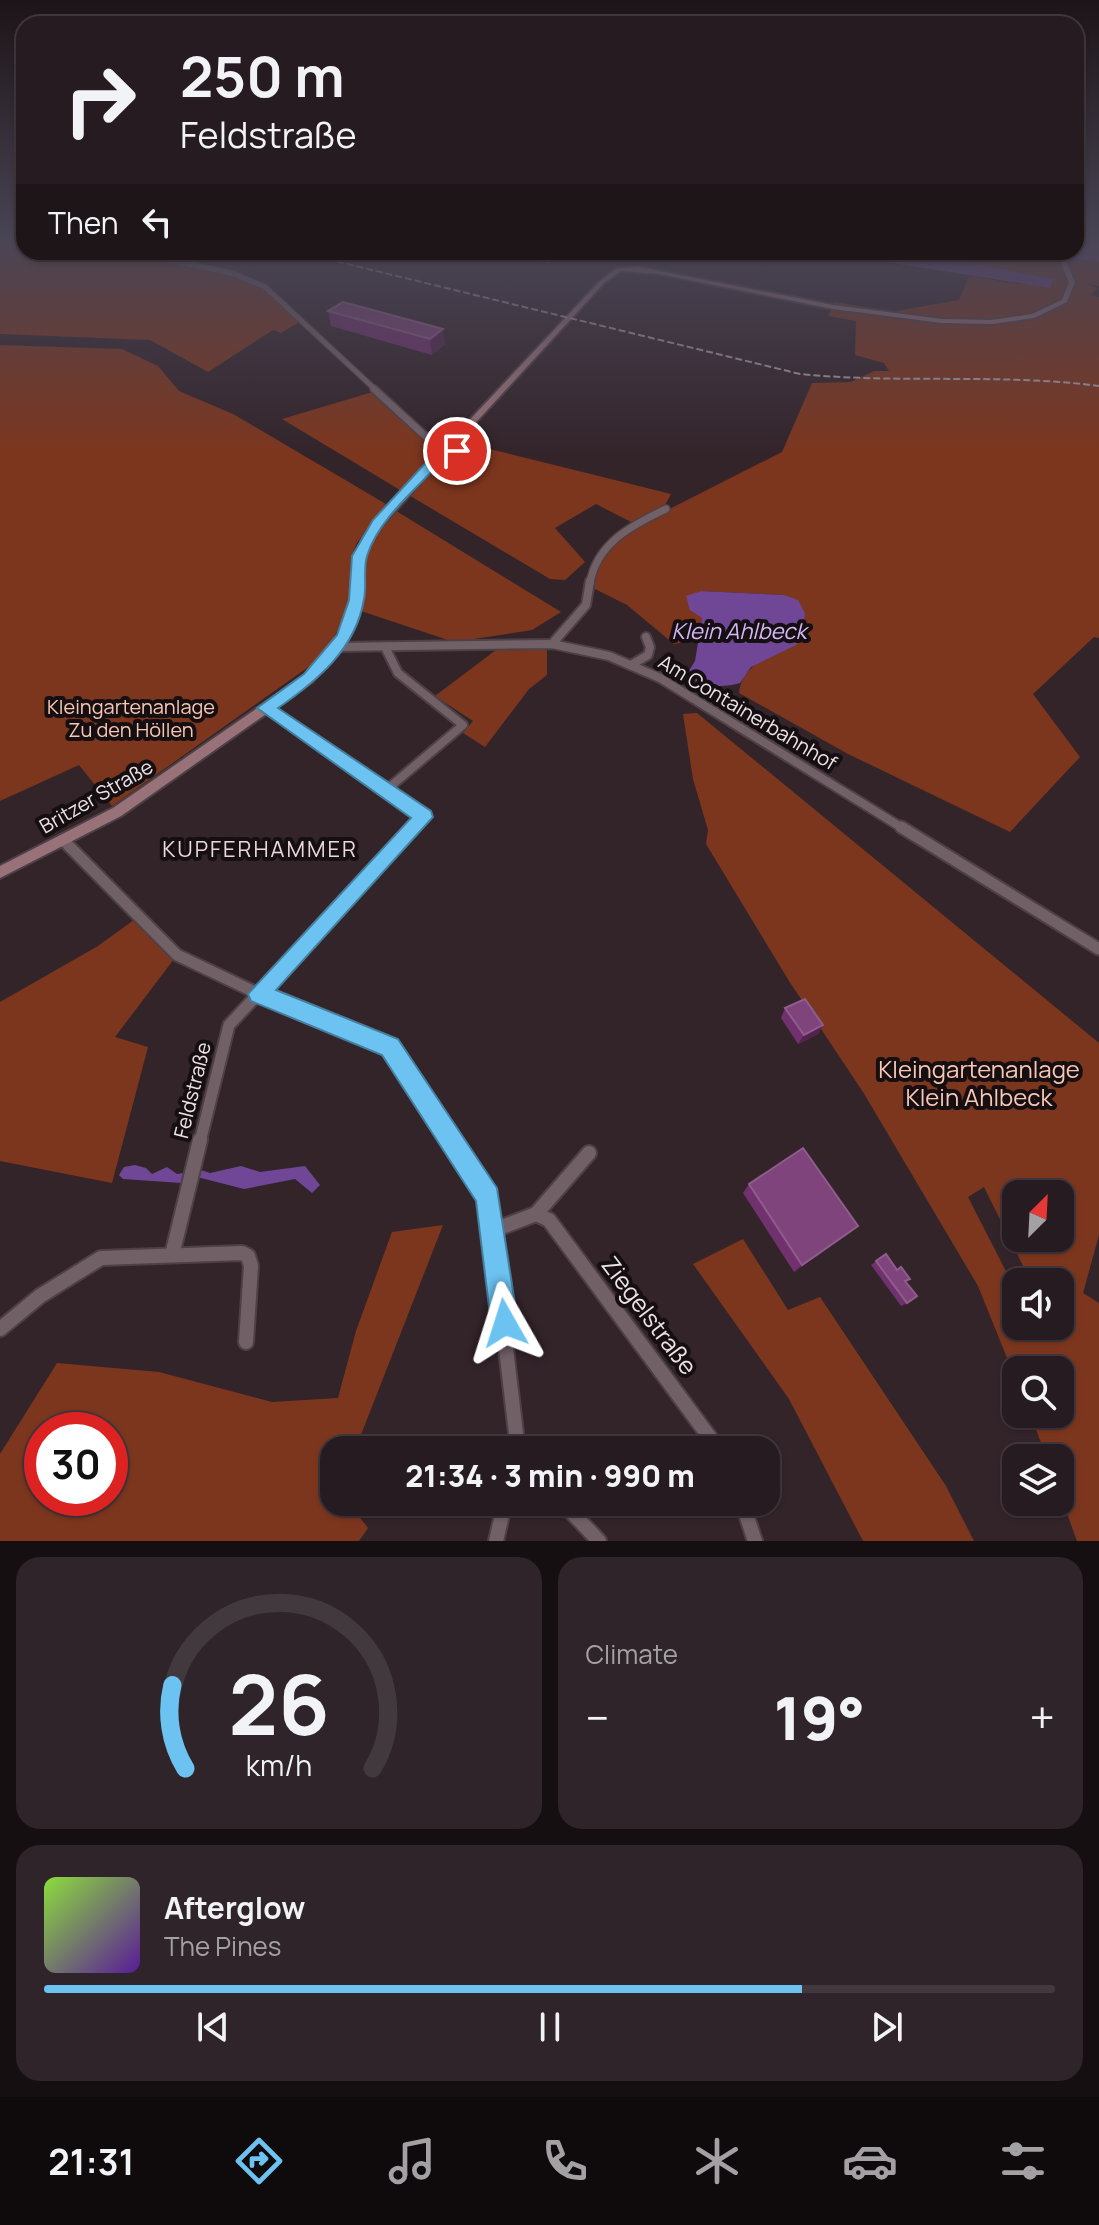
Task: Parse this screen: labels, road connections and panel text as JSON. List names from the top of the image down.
{
  "streets": {
    "main road": ["Britzer Straße"],
    "street": ["Am Containerbahnhof", "Feldstraße", "Ziegelstraße"]
  },
  "crossings": [
    ["Am Containerbahnhof", "Britzer Straße"],
    ["Britzer Straße", "Feldstraße"]
  ],
  "districts": ["KUPFERHAMMER"],
  "water": ["Klein Ahlbeck"],
  "parks": ["Kleingartenanlage Zu den Höllen", "Kleingartenanlage Klein Ahlbeck"],
  "north": "top right",
  "page": {
    "turn": ["250 m", "Feldstraße"],
    "then": "Then",
    "limit": "30",
    "trip": "21:34 · 3 min · 990 m",
    "tile": "Climate",
    "heat": ["−", "19°", "+"],
    "song": ["Afterglow", "The Pines"],
    "tabs": "21:31",
    "gauge": ["26", "km/h"]
  }
}
